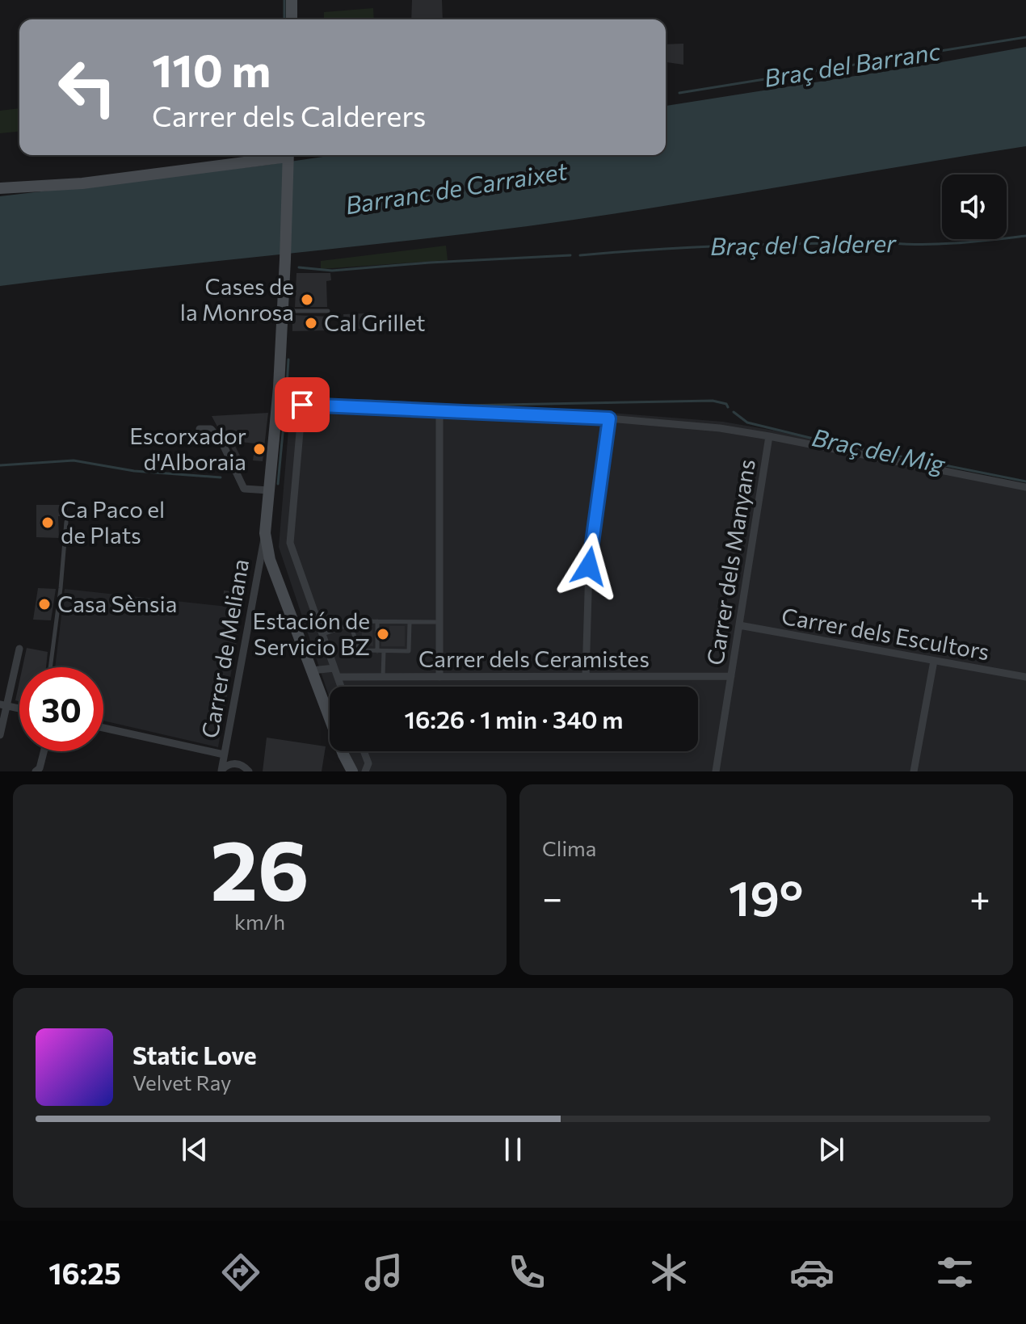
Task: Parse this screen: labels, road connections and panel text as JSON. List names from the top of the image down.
{
  "streets": {
    "street": [
      "Carrer dels Manyans",
      "Carrer dels Escultors",
      "Carrer de Meliana",
      "Carrer dels Ceramistes"
    ]
  },
  "crossings": [
    ["Carrer dels Manyans", "Carrer dels Escultors"],
    ["Carrer dels Manyans", "Carrer dels Ceramistes"]
  ],
  "water": [
    "Braç del Barranc",
    "Barranc de Carraixet",
    "Braç del Calderer",
    "Braç del Mig"
  ],
  "places": [
    "Cases de la Monrosa",
    "Cal Grillet",
    "Escorxador d'Alboraia",
    "Ca Paco el de Plats",
    "Casa Sènsia",
    "Estación de Servicio BZ"
  ],
  "page": {
    "turn": ["110 m", "Carrer dels Calderers"],
    "limit": "30",
    "trip": "16:26 · 1 min · 340 m",
    "tile": [
      ["26", "km/h"],
      "Clima"
    ],
    "heat": ["−", "19°", "+"],
    "song": ["Static Love", "Velvet Ray"],
    "tabs": "16:25"
  }
}
